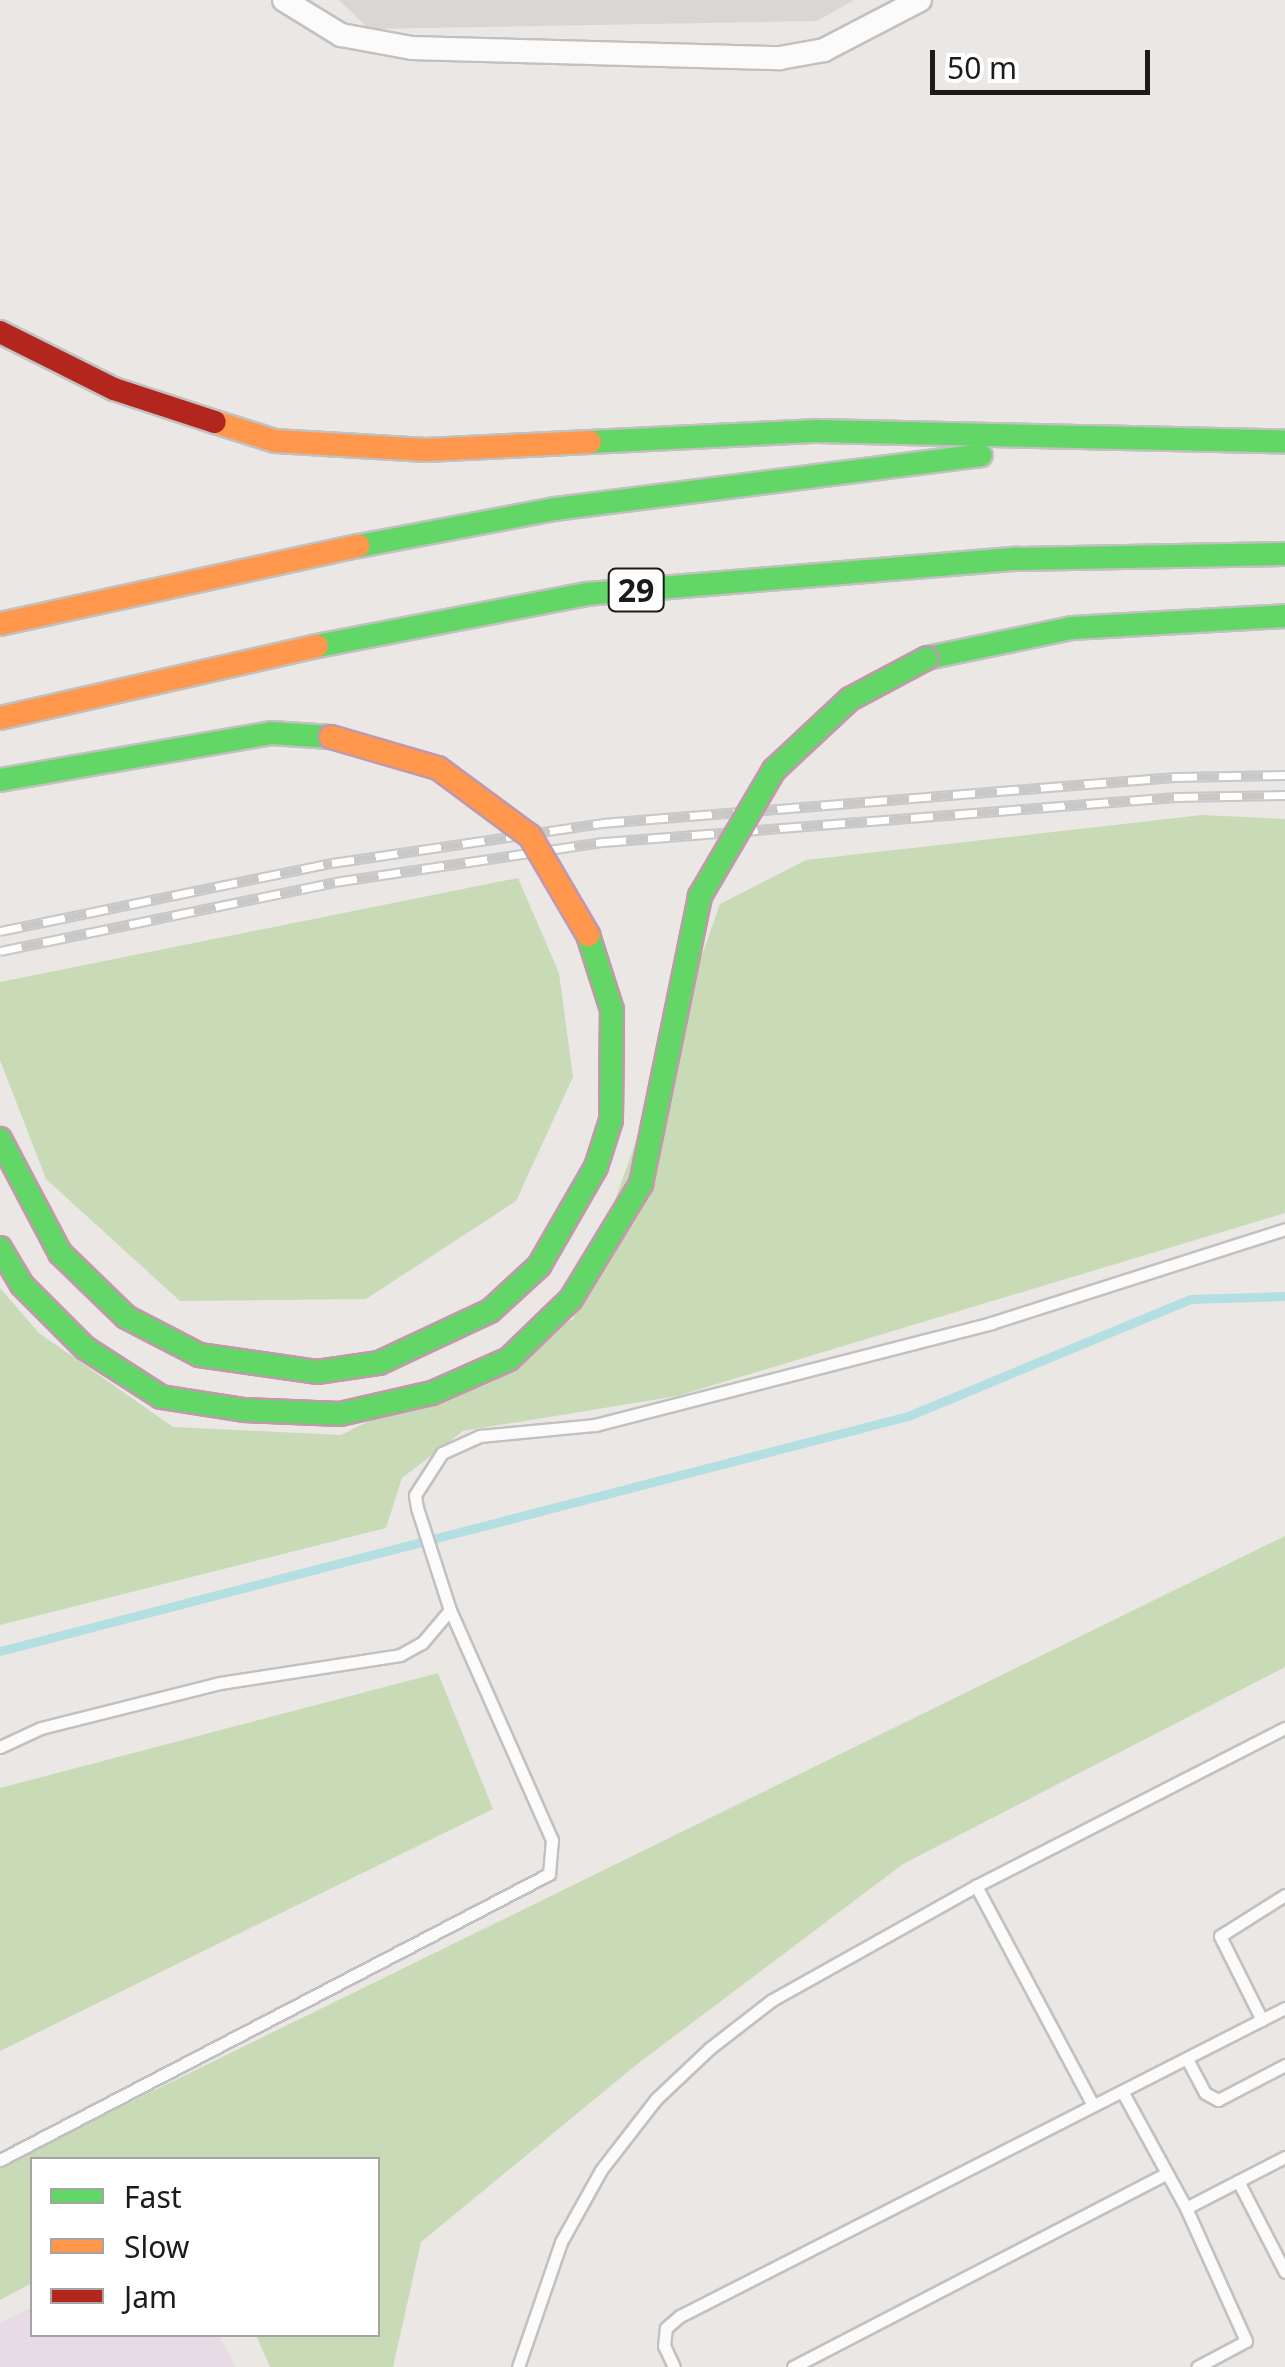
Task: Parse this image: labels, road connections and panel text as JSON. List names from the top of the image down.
{
  "streets": {
    "highway": ["29"]
  },
  "legend": ["Fast", "Slow", "Jam"],
  "scale_bar": "50 m"
}
